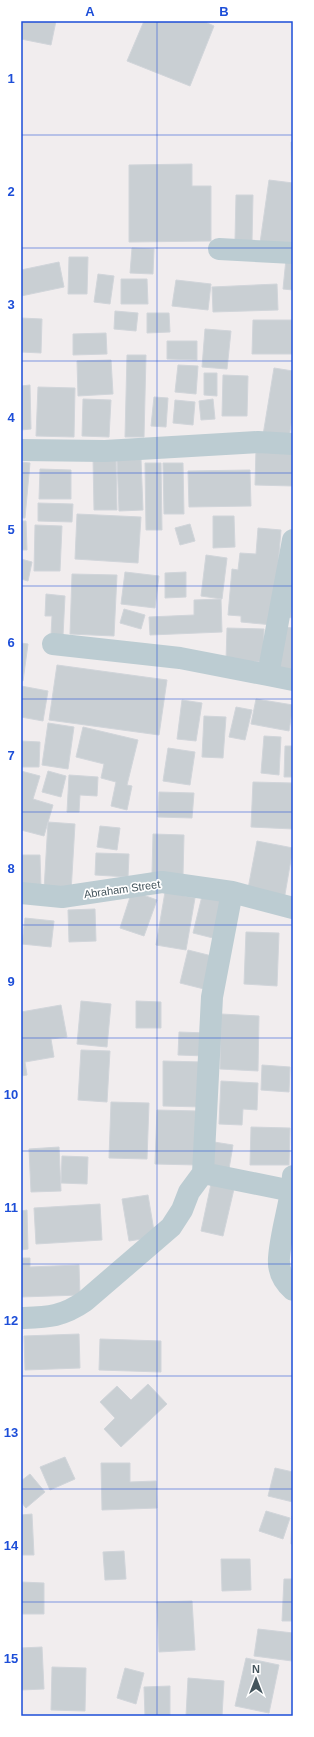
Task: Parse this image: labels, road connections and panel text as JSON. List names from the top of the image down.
{
  "streets": {
    "street": ["Abraham Street"]
  },
  "north": "top",
  "grid": {
    "columns": ["A", "B"],
    "rows": [
      "1",
      "2",
      "3",
      "4",
      "5",
      "6",
      "7",
      "8",
      "9",
      "10",
      "11",
      "12",
      "13",
      "14",
      "15"
    ]
  }
}
